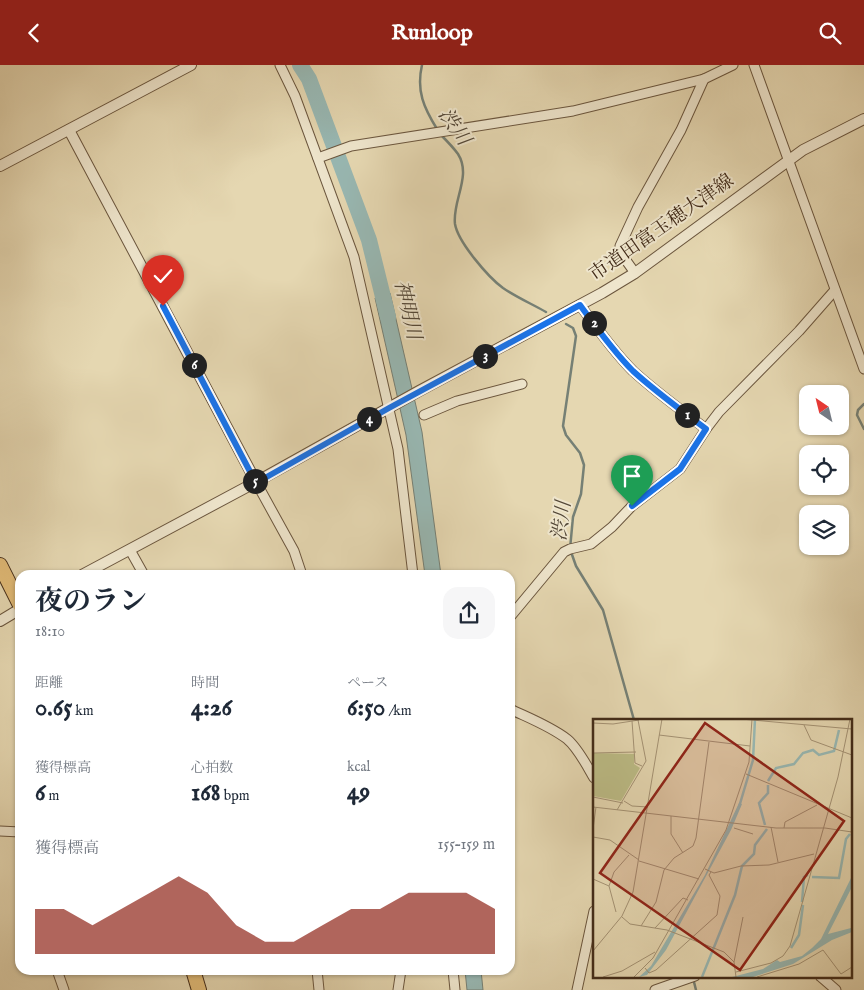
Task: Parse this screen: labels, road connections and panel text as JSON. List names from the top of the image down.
{
  "streets": {
    "street": ["市道田富玉穂大津線"]
  },
  "water": ["渋川", "神明川"],
  "north": "top left",
  "page": {
    "header": "Runloop",
    "pins": [
      "2",
      "3",
      "6",
      "1",
      "4",
      "5"
    ],
    "heading": ["夜のラン", "18:10"],
    "stats": [
      ["距離", "0.65 km"],
      ["時間", "4:26"],
      ["ペース", "6:50 /km"],
      ["獲得標高", "6 m"],
      ["心拍数", "168 bpm"],
      ["kcal", "49"]
    ],
    "chart": ["獲得標高", "155–159 m"]
  }
}
